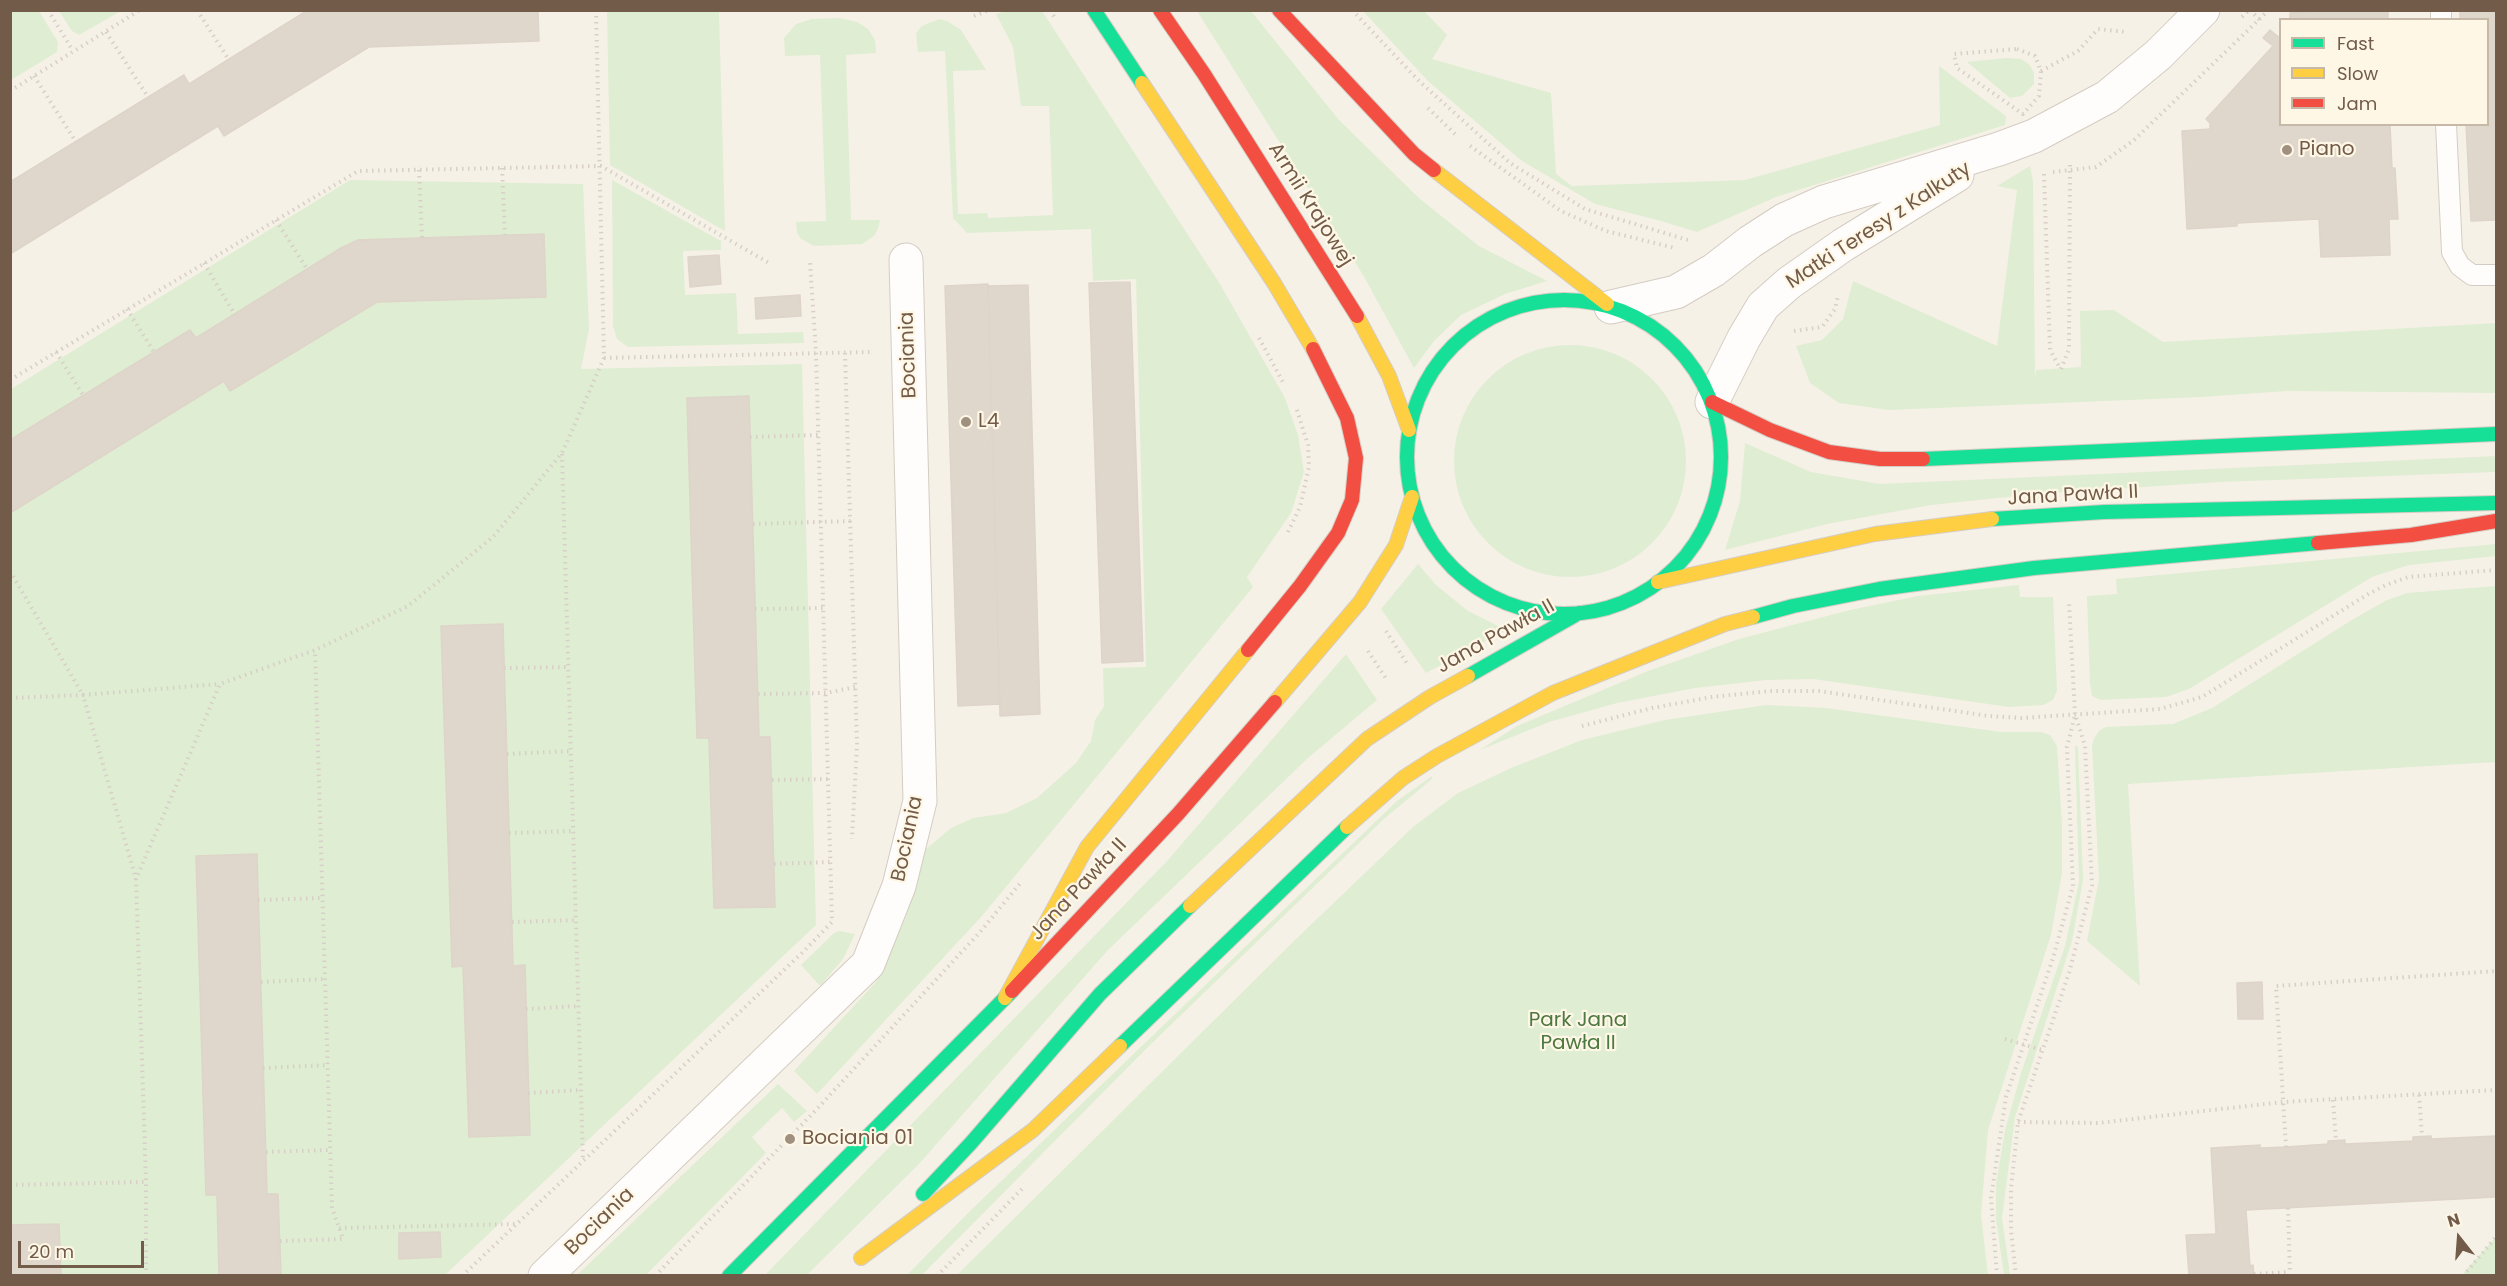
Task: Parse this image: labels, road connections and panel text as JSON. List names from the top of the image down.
{
  "streets": {
    "main road": ["Armii Krajowej", "Jana Pawła II"],
    "street": ["Matki Teresy z Kalkuty", "Bociania"]
  },
  "parks": ["Park Jana Pawła II"],
  "places": ["Piano", "L4", "Bociania 01"],
  "legend": ["Fast", "Slow", "Jam"],
  "scale_bar": "20 m",
  "north": "top"
}
